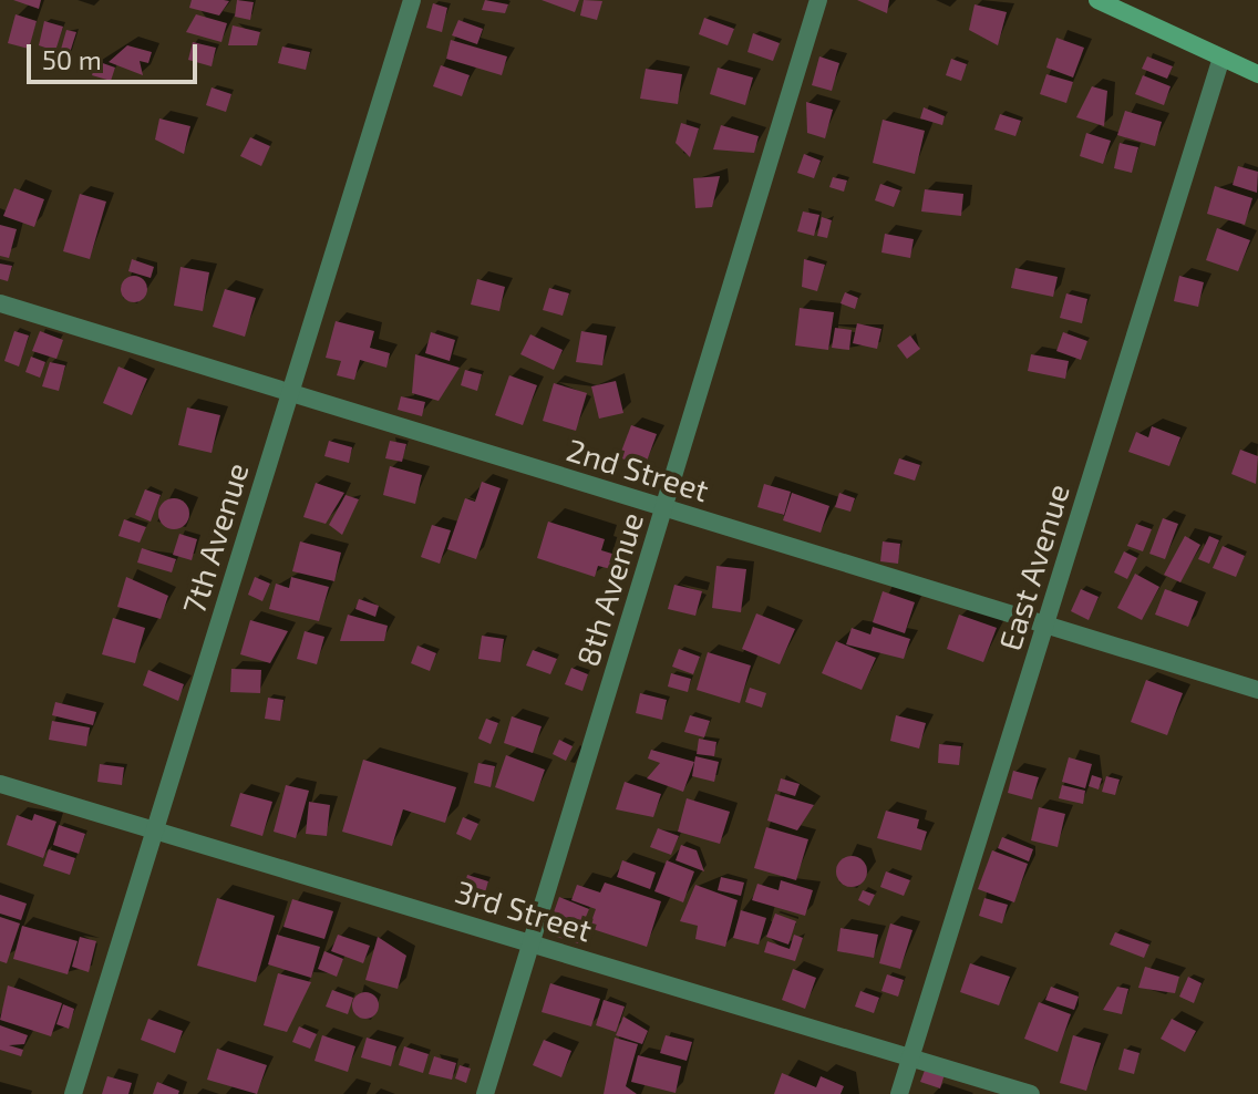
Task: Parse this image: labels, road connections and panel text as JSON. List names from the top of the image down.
{
  "streets": {
    "street": [
      "2nd Street",
      "7th Avenue",
      "East Avenue",
      "8th Avenue",
      "3rd Street"
    ]
  },
  "crossings": [
    ["2nd Street", "7th Avenue"],
    ["2nd Street", "East Avenue"],
    ["2nd Street", "8th Avenue"],
    ["7th Avenue", "3rd Street"],
    ["East Avenue", "3rd Street"],
    ["8th Avenue", "3rd Street"]
  ],
  "scale_bar": "50 m"
}
